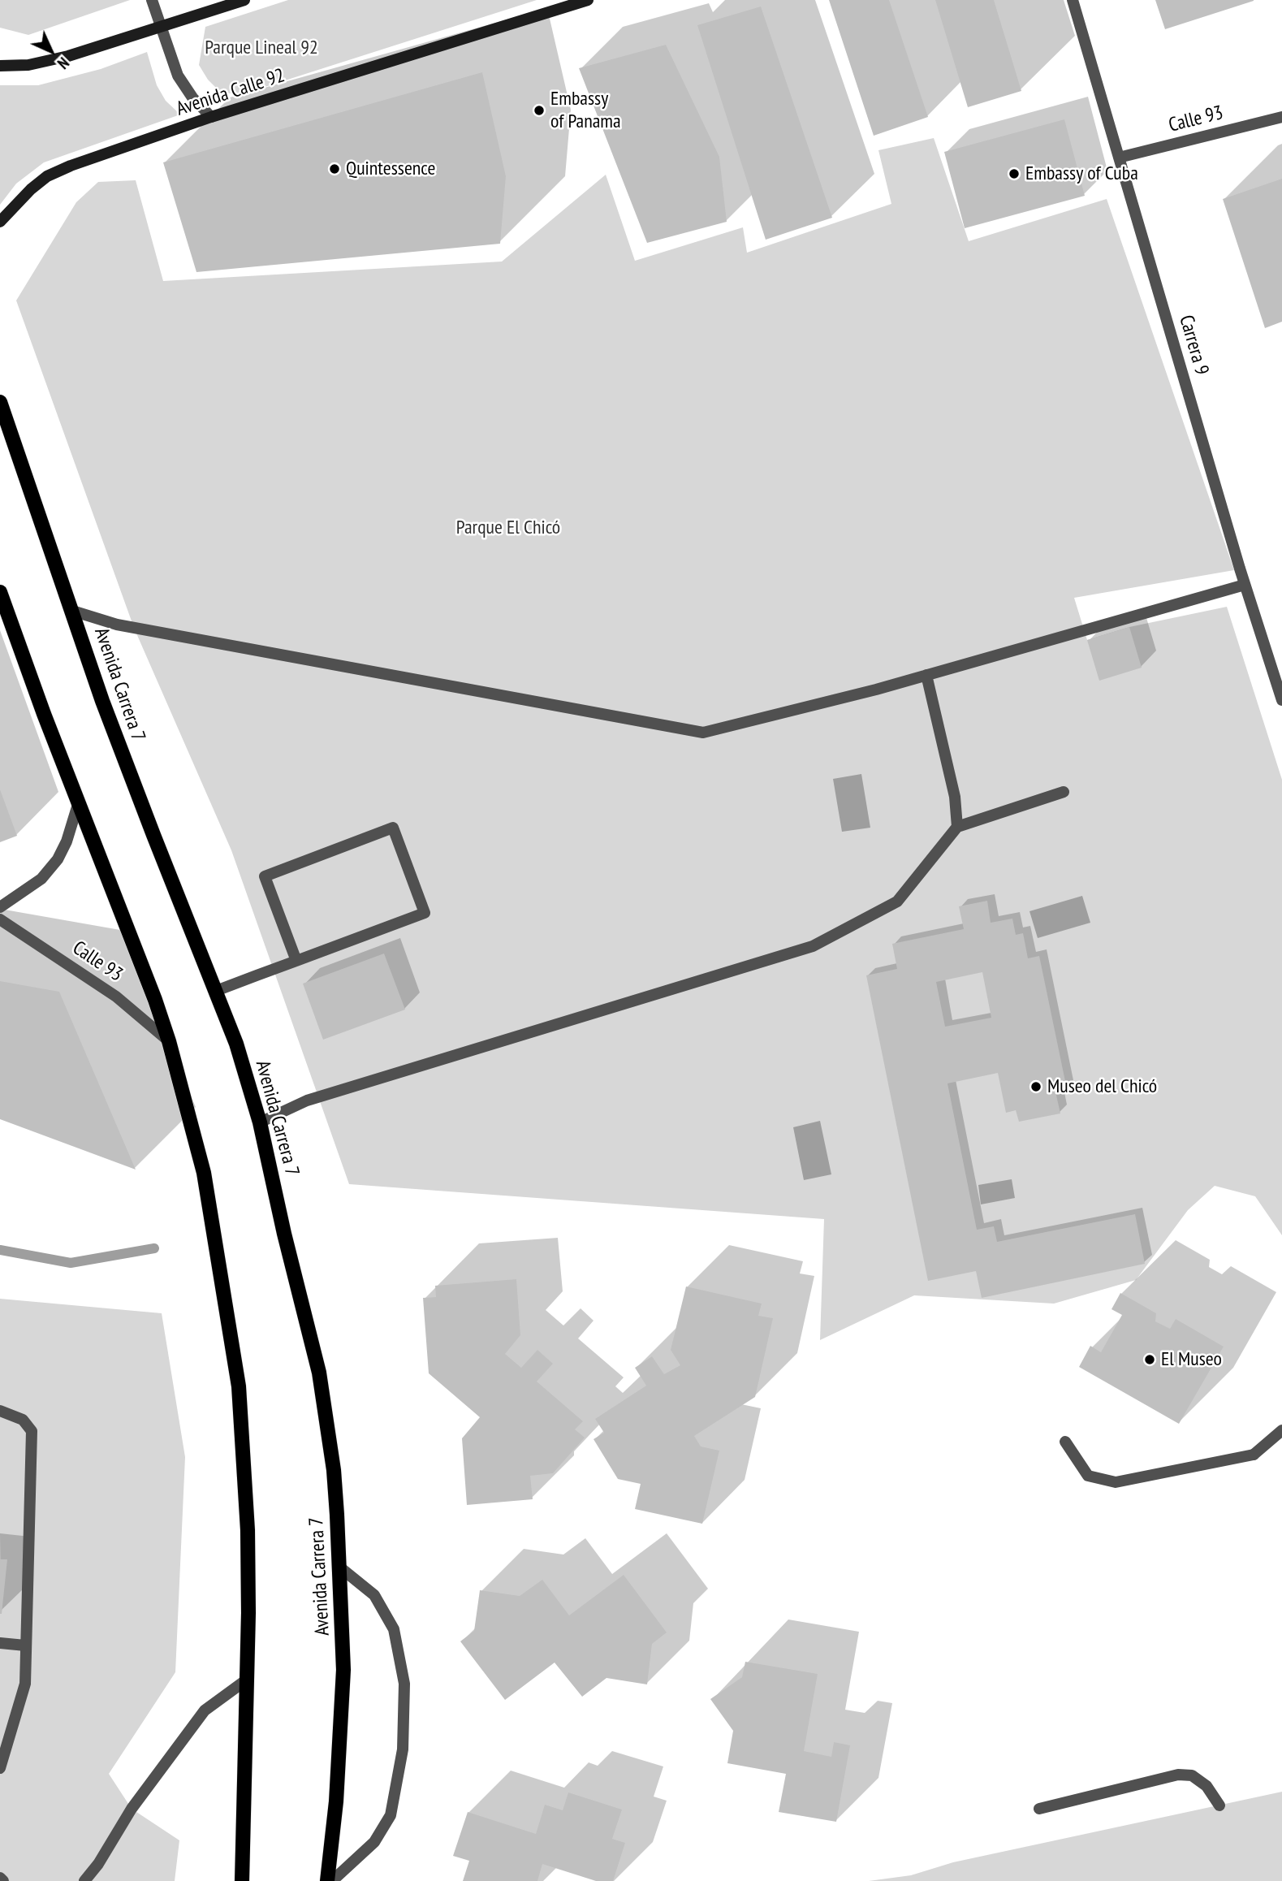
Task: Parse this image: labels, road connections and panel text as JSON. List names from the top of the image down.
{
  "streets": {
    "main road": ["Avenida Calle 92", "Avenida Carrera 7"],
    "street": ["Calle 93", "Carrera 9"]
  },
  "crossings": [
    ["Calle 93", "Carrera 9"]
  ],
  "parks": ["Parque Lineal 92", "Parque El Chicó"],
  "places": [
    "Embassy of Panama",
    "Quintessence",
    "Embassy of Cuba",
    "Museo del Chicó",
    "El Museo"
  ],
  "north": "bottom right"
}
